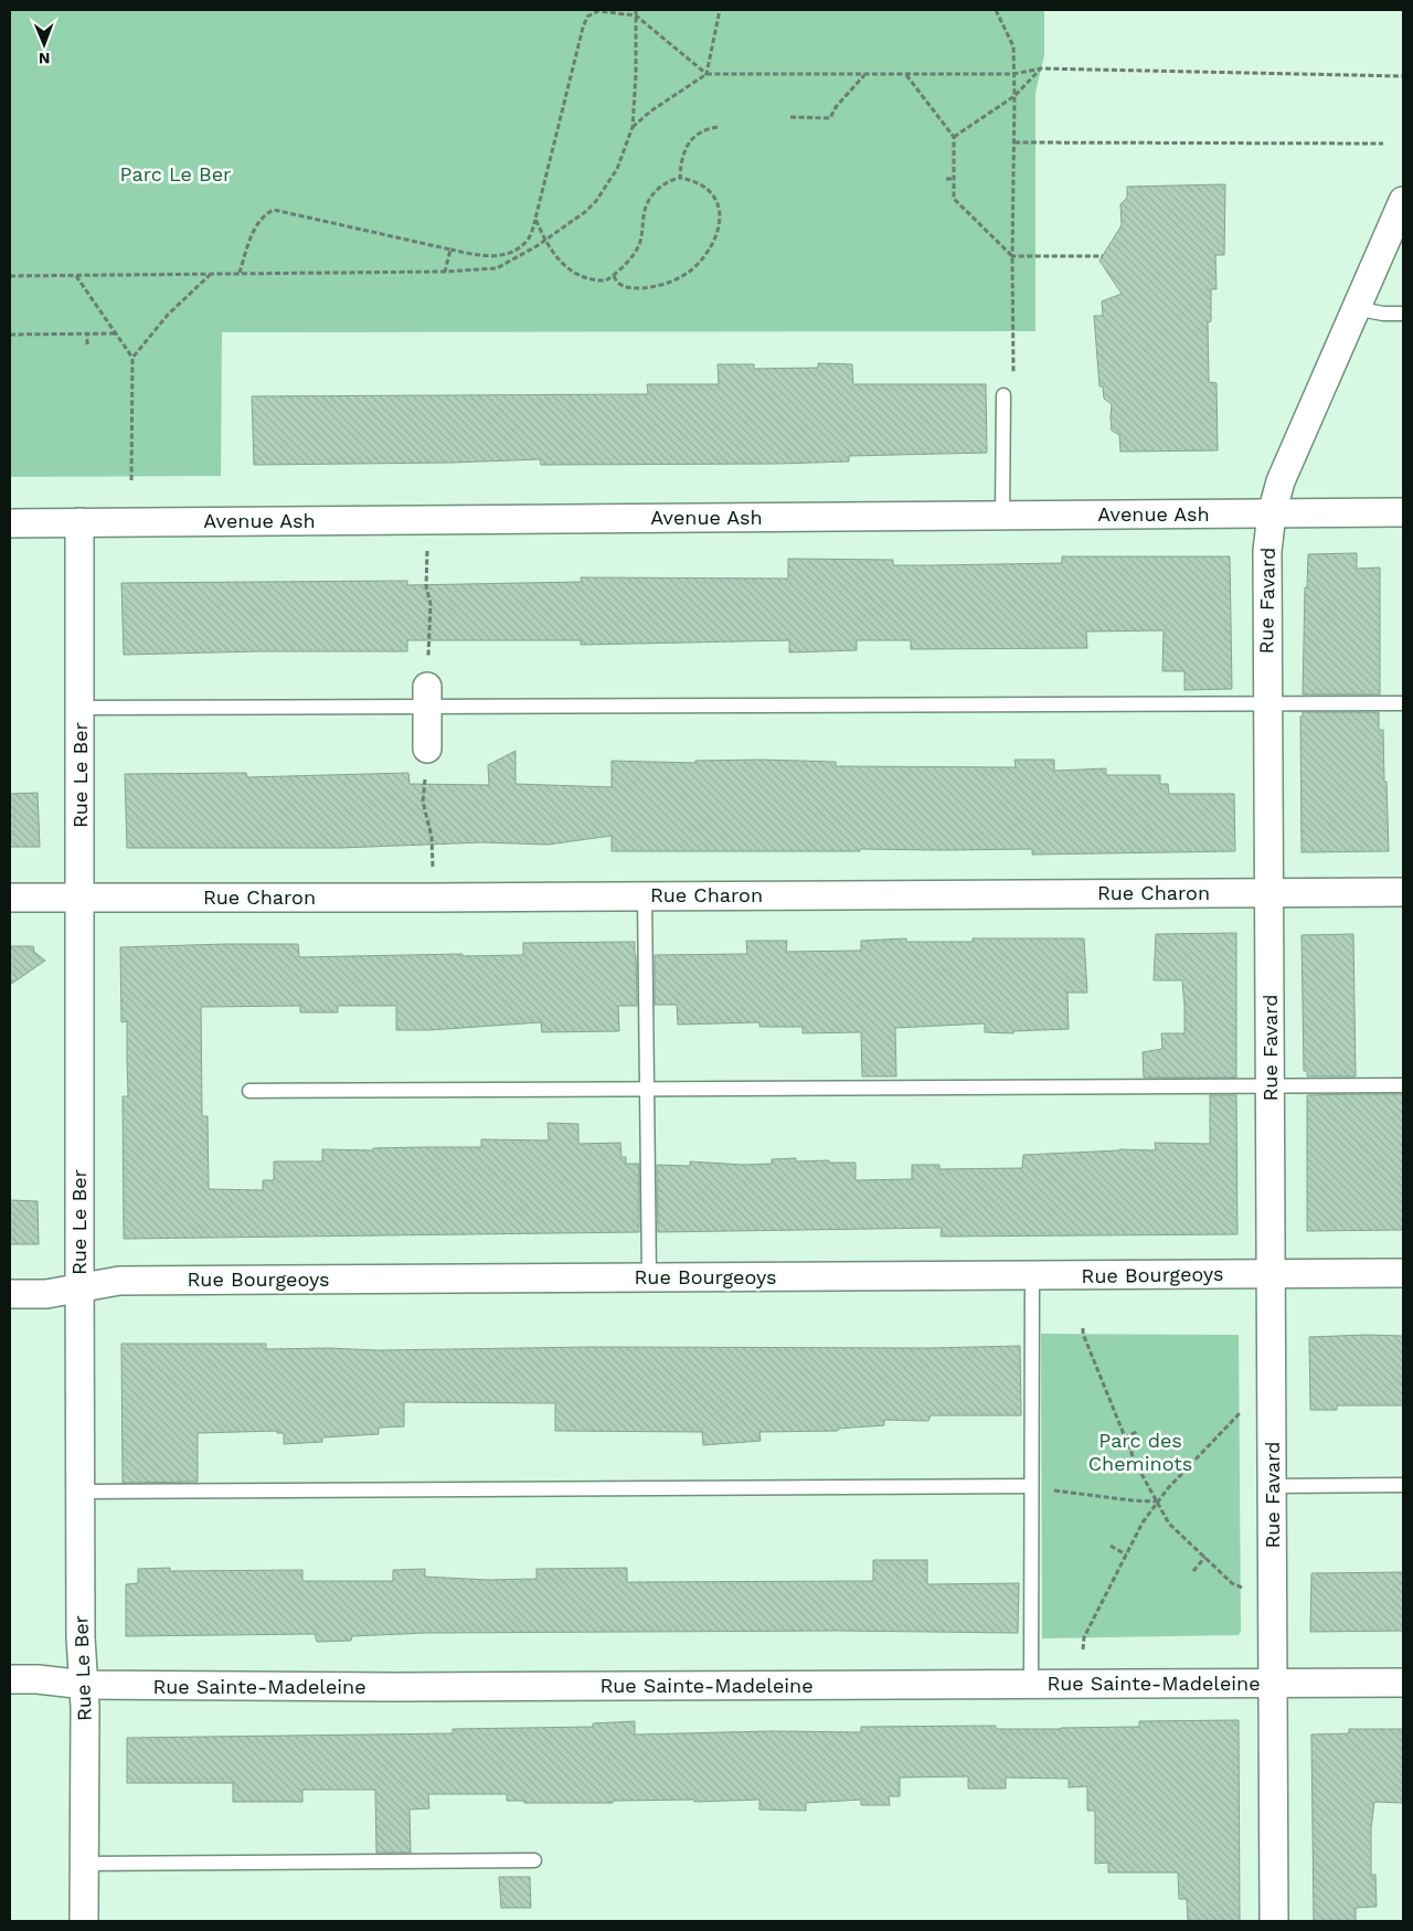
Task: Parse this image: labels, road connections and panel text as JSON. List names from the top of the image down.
{
  "streets": {
    "street": [
      "Avenue Ash",
      "Rue Favard",
      "Rue Le Ber",
      "Rue Charon",
      "Rue Bourgeoys",
      "Rue Sainte-Madeleine"
    ]
  },
  "crossings": [
    ["Avenue Ash", "Rue Favard"],
    ["Avenue Ash", "Rue Le Ber"],
    ["Rue Favard", "Rue Charon"],
    ["Rue Favard", "Rue Bourgeoys"],
    ["Rue Favard", "Rue Sainte-Madeleine"],
    ["Rue Le Ber", "Rue Charon"],
    ["Rue Le Ber", "Rue Bourgeoys"],
    ["Rue Le Ber", "Rue Sainte-Madeleine"]
  ],
  "parks": ["Parc Le Ber", "Parc des Cheminots"],
  "north": "bottom"
}
